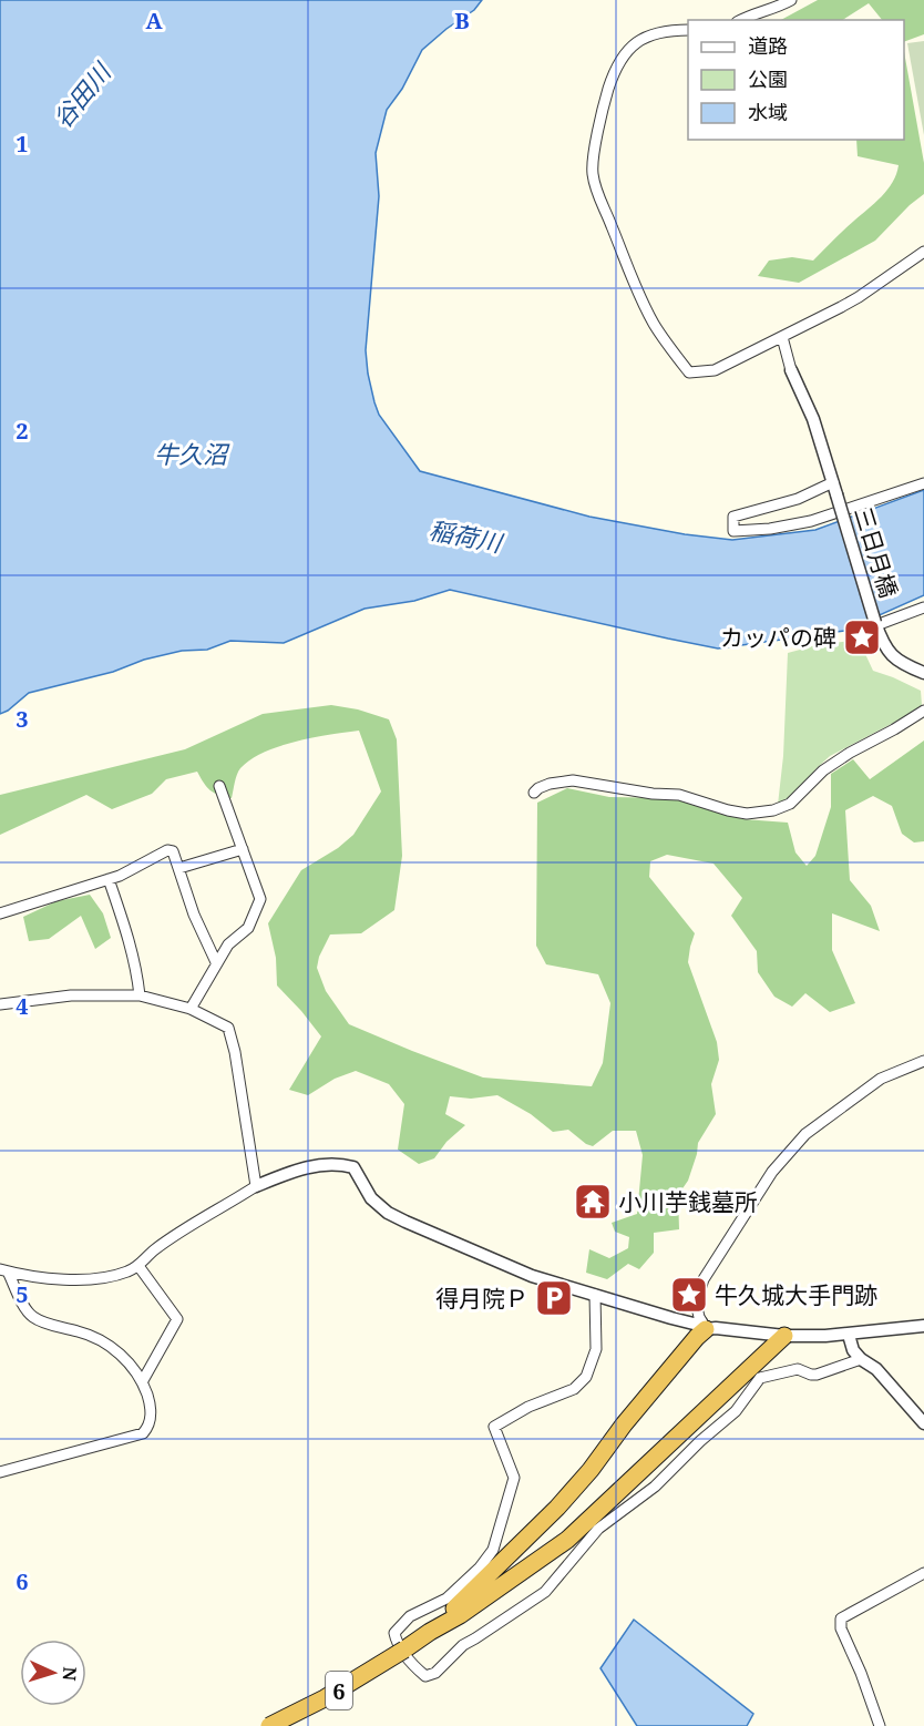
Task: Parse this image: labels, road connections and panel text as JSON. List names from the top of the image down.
{
  "streets": {
    "highway": ["6"],
    "street": ["三日月橋"]
  },
  "water": ["谷田川", "牛久沼", "稲荷川"],
  "places": {
    "place": ["カッパの碑", "牛久城大手門跡"],
    "temple": ["小川芋銭墓所"],
    "parking": ["得月院Ｐ"]
  },
  "legend": ["道路", "公園", "水域"],
  "north": "right",
  "grid": {
    "columns": ["A", "B"],
    "rows": [
      "1",
      "2",
      "3",
      "4",
      "5",
      "6"
    ]
  }
}
